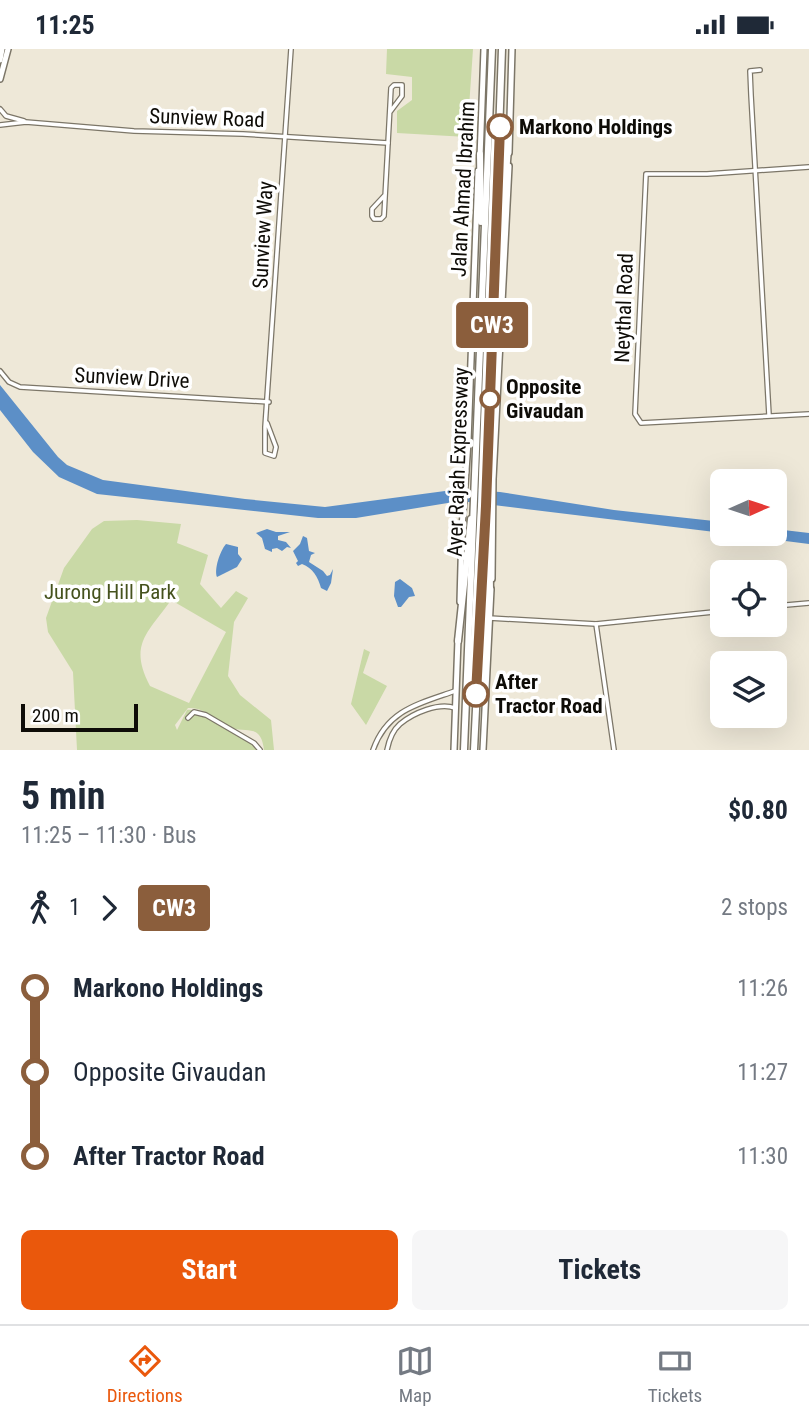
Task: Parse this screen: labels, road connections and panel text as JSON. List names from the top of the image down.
{
  "streets": {
    "highway": ["Ayer Rajah Expressway"],
    "main road": ["Jalan Ahmad Ibrahim"],
    "street": [
      "Sunview Road",
      "Sunview Way",
      "Neythal Road",
      "Sunview Drive"
    ]
  },
  "crossings": [
    ["Sunview Road", "Sunview Way"],
    ["Sunview Way", "Sunview Drive"]
  ],
  "parks": ["Jurong Hill Park"],
  "places": ["Markono Holdings", "Opposite Givaudan", "After Tractor Road"],
  "lines": ["bus line CW3"],
  "scale_bar": "200 m",
  "north": "right",
  "page": {
    "status": "11:25",
    "on_map": "CW3",
    "scale": "200 m",
    "heading": ["5 min", "11:25 – 11:30 · Bus", "$0.80"],
    "legs": ["1", "CW3", "2 stops"],
    "list": [
      {
        "name": "Markono Holdings",
        "value": "11:26"
      },
      {
        "name": "Opposite Givaudan",
        "value": "11:27"
      },
      {
        "name": "After Tractor Road",
        "value": "11:30"
      }
    ],
    "buttons": ["Start", "Tickets"],
    "tabs": ["Directions", "Map", "Tickets"]
  }
}
